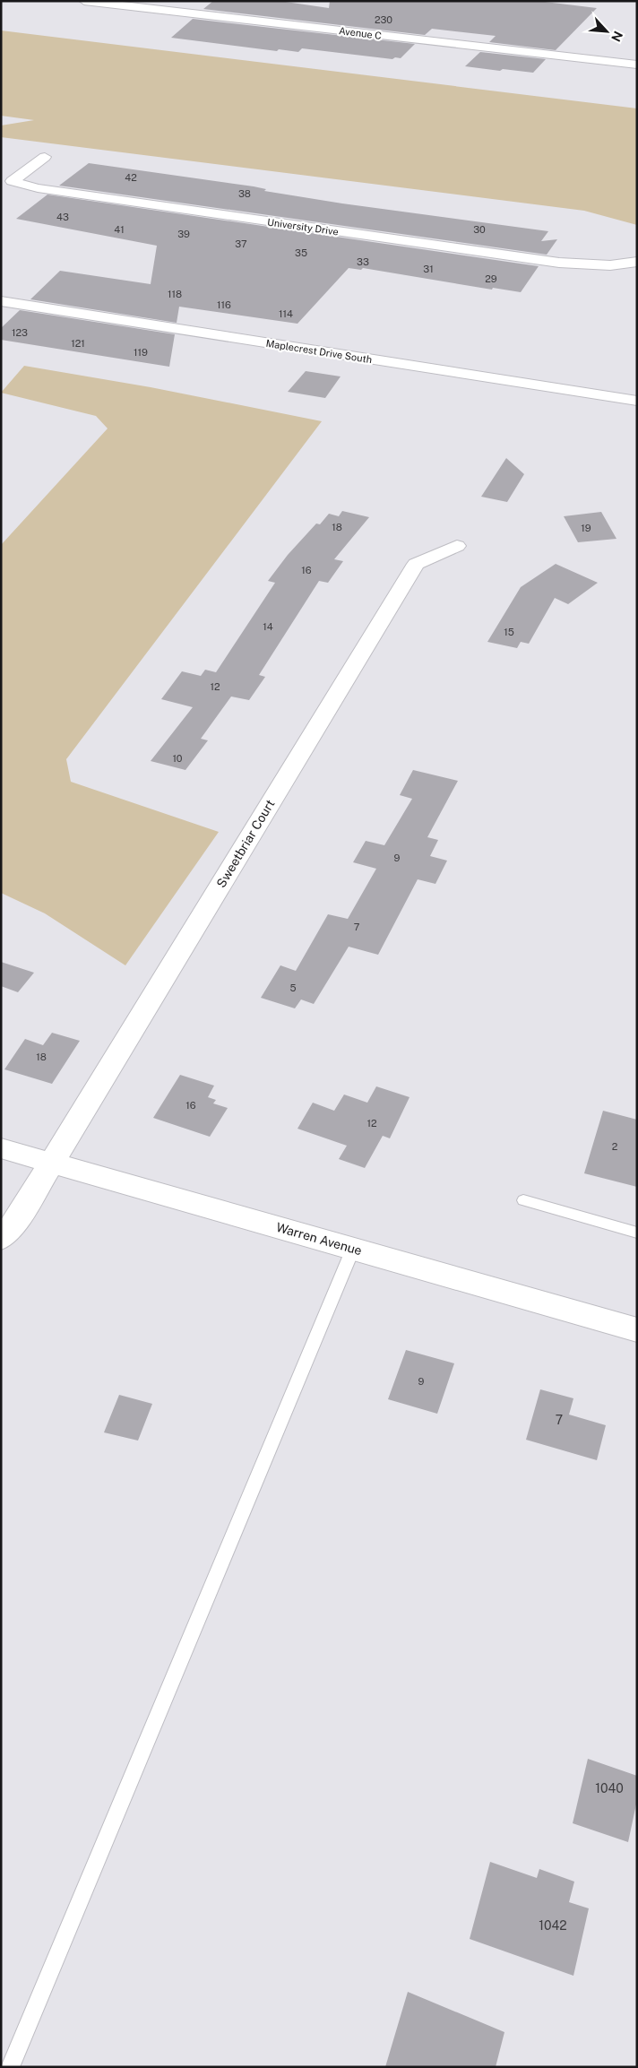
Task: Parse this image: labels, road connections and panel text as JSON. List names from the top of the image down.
{
  "streets": {
    "street": [
      "Avenue C",
      "University Drive",
      "Maplecrest Drive South",
      "Sweetbriar Court",
      "Warren Avenue"
    ]
  },
  "crossings": [
    ["Sweetbriar Court", "Warren Avenue"]
  ],
  "house_numbers": [
    "230",
    "42",
    "38",
    "43",
    "41",
    "30",
    "39",
    "37",
    "35",
    "33",
    "31",
    "29",
    "118",
    "116",
    "114",
    "123",
    "121",
    "119",
    "18",
    "19",
    "16",
    "14",
    "15",
    "12",
    "10",
    "9",
    "7",
    "5",
    "18",
    "16",
    "12",
    "2",
    "9",
    "7",
    "1040",
    "1042"
  ],
  "north": "bottom right"
}
